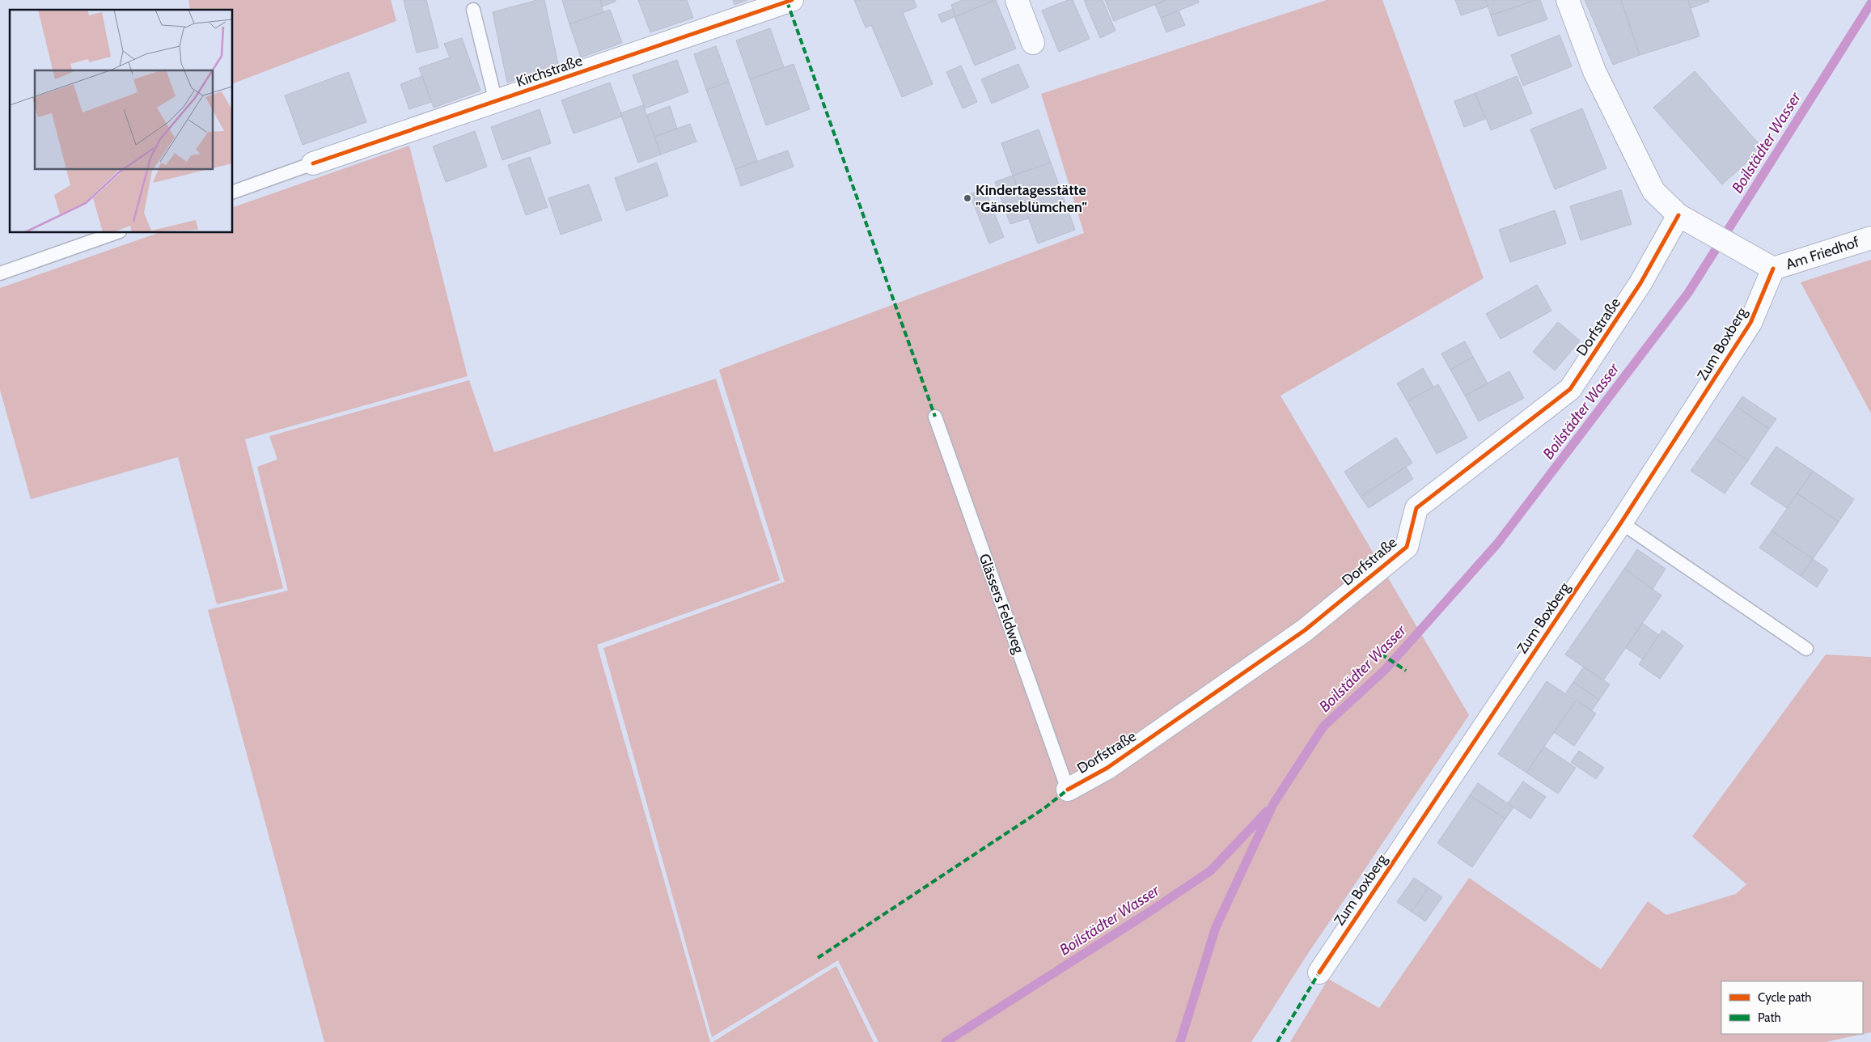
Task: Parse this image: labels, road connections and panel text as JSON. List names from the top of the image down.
{
  "streets": {
    "street": [
      "Kirchstraße",
      "Am Friedhof",
      "Dorfstraße",
      "Zum Boxberg"
    ],
    "lane": ["Glässers Feldweg"]
  },
  "crossings": [
    ["Am Friedhof", "Zum Boxberg"],
    ["Dorfstraße", "Glässers Feldweg"]
  ],
  "water": ["Boilstädter Wasser"],
  "places": ["Kindertagesstätte \"Gänseblümchen\""],
  "legend": ["Cycle path", "Path"]
}
